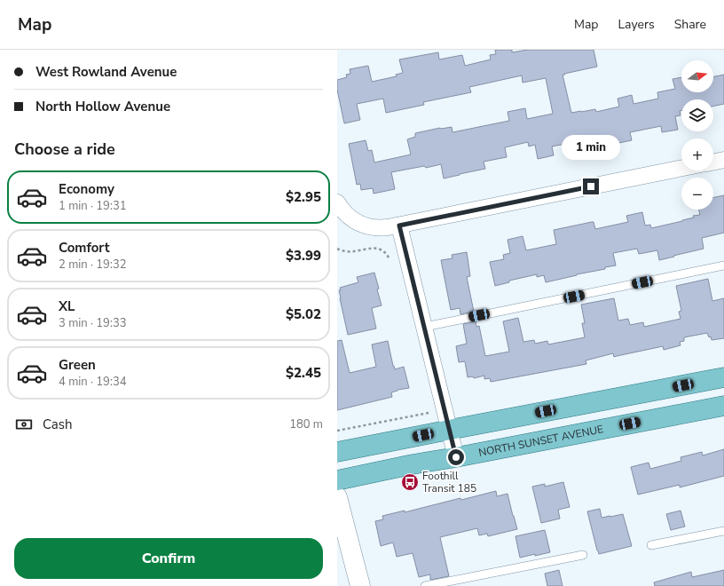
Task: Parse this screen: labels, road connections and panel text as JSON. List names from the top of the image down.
{
  "streets": {
    "main road": ["NORTH SUNSET AVENUE"]
  },
  "places": {
    "bus stop": ["Foothill Transit 185"]
  },
  "north": "right",
  "page": {
    "header": "Map",
    "nav": ["Map", "Layers", "Share"],
    "banner": ["West Rowland Avenue", "North Hollow Avenue"],
    "map_buttons": ["+", "−"],
    "heading": "Choose a ride",
    "bubble": "1 min",
    "list": [
      {
        "name": "Economy",
        "note": "1 min · 19:31",
        "value": "$2.95"
      },
      {
        "name": "Comfort",
        "note": "2 min · 19:32",
        "value": "$3.99"
      },
      {
        "name": "XL",
        "note": "3 min · 19:33",
        "value": "$5.02"
      },
      {
        "name": "Green",
        "note": "4 min · 19:34",
        "value": "$2.45"
      }
    ],
    "pay": ["Cash", "180 m"],
    "buttons": "Confirm"
  }
}
